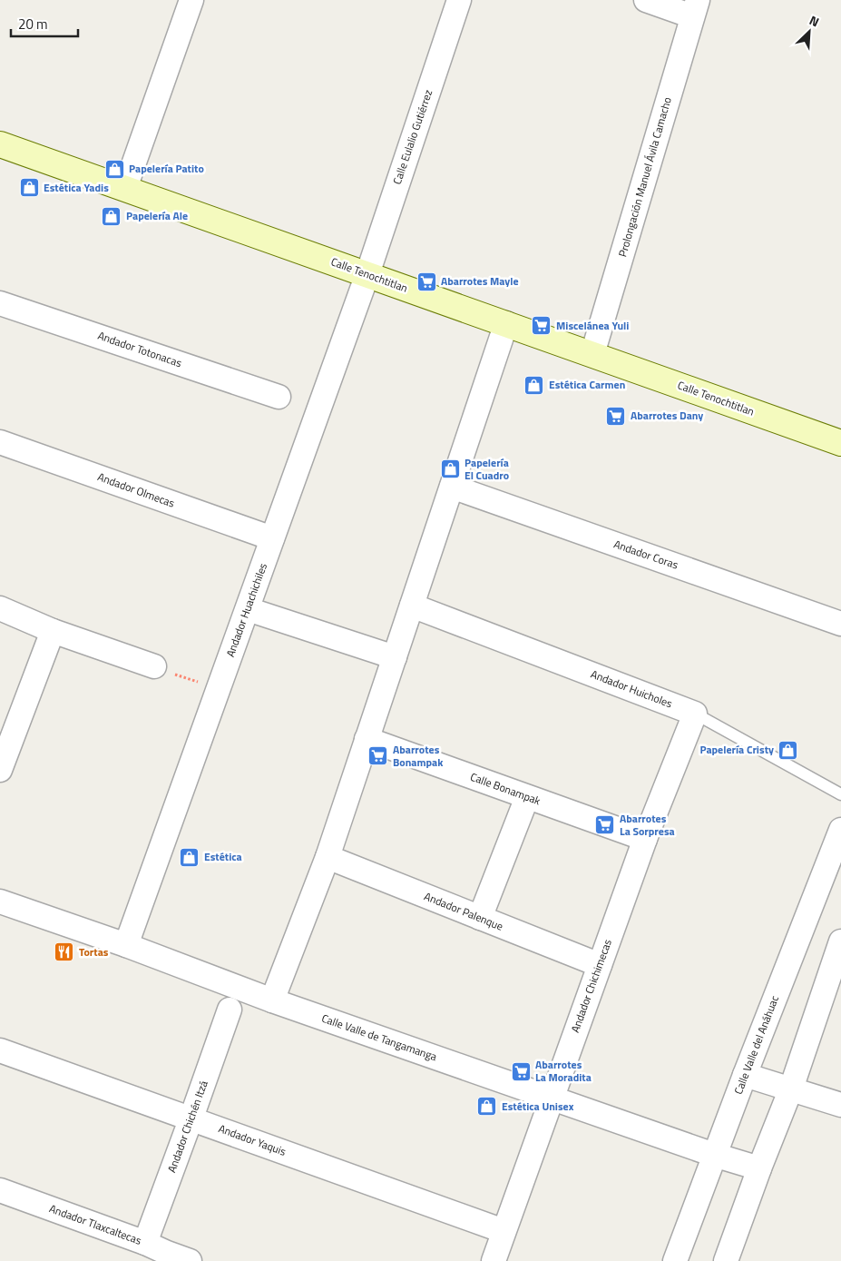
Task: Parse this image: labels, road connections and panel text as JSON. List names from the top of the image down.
{
  "streets": {
    "street": [
      "Calle Eulalio Gutiérrez",
      "Prolongación Manuel Ávila Camacho",
      "Calle Tenochtitlan",
      "Andador Totonacas",
      "Andador Olmecas",
      "Andador Coras",
      "Andador Huachichiles",
      "Andador Huicholes",
      "Calle Bonampak",
      "Andador Palenque",
      "Andador Chichimecas",
      "Calle Valle de Tangamanga",
      "Calle Valle del Anáhuac",
      "Andador Chichén Itzá",
      "Andador Yaquis",
      "Andador Tlaxcaltecas"
    ]
  },
  "crossings": [
    ["Calle Eulalio Gutiérrez", "Calle Tenochtitlan"],
    ["Calle Eulalio Gutiérrez", "Andador Huachichiles"],
    ["Prolongación Manuel Ávila Camacho", "Calle Tenochtitlan"],
    ["Calle Tenochtitlan", "Andador Huachichiles"],
    ["Andador Olmecas", "Andador Huachichiles"],
    ["Andador Huachichiles", "Calle Valle de Tangamanga"],
    ["Andador Huicholes", "Andador Chichimecas"],
    ["Calle Bonampak", "Andador Chichimecas"],
    ["Andador Palenque", "Andador Chichimecas"],
    ["Andador Chichimecas", "Calle Valle de Tangamanga"],
    ["Andador Chichimecas", "Andador Yaquis"],
    ["Calle Valle de Tangamanga", "Calle Valle del Anáhuac"],
    ["Andador Chichén Itzá", "Andador Yaquis"],
    ["Andador Chichén Itzá", "Andador Tlaxcaltecas"]
  ],
  "places": {
    "shop": [
      "Papelería Patito",
      "Estética Yadis",
      "Papelería Ale",
      "Estética Carmen",
      "Papelería El Cuadro",
      "Papelería Cristy",
      "Estética",
      "Estética Unisex"
    ],
    "supermarket": [
      "Abarrotes Mayle",
      "Miscelánea Yuli",
      "Abarrotes Dany",
      "Abarrotes Bonampak",
      "Abarrotes La Sorpresa",
      "Abarrotes La Moradita"
    ],
    "restaurant": ["Tortas"]
  },
  "scale_bar": "20 m",
  "north": "top right"
}
